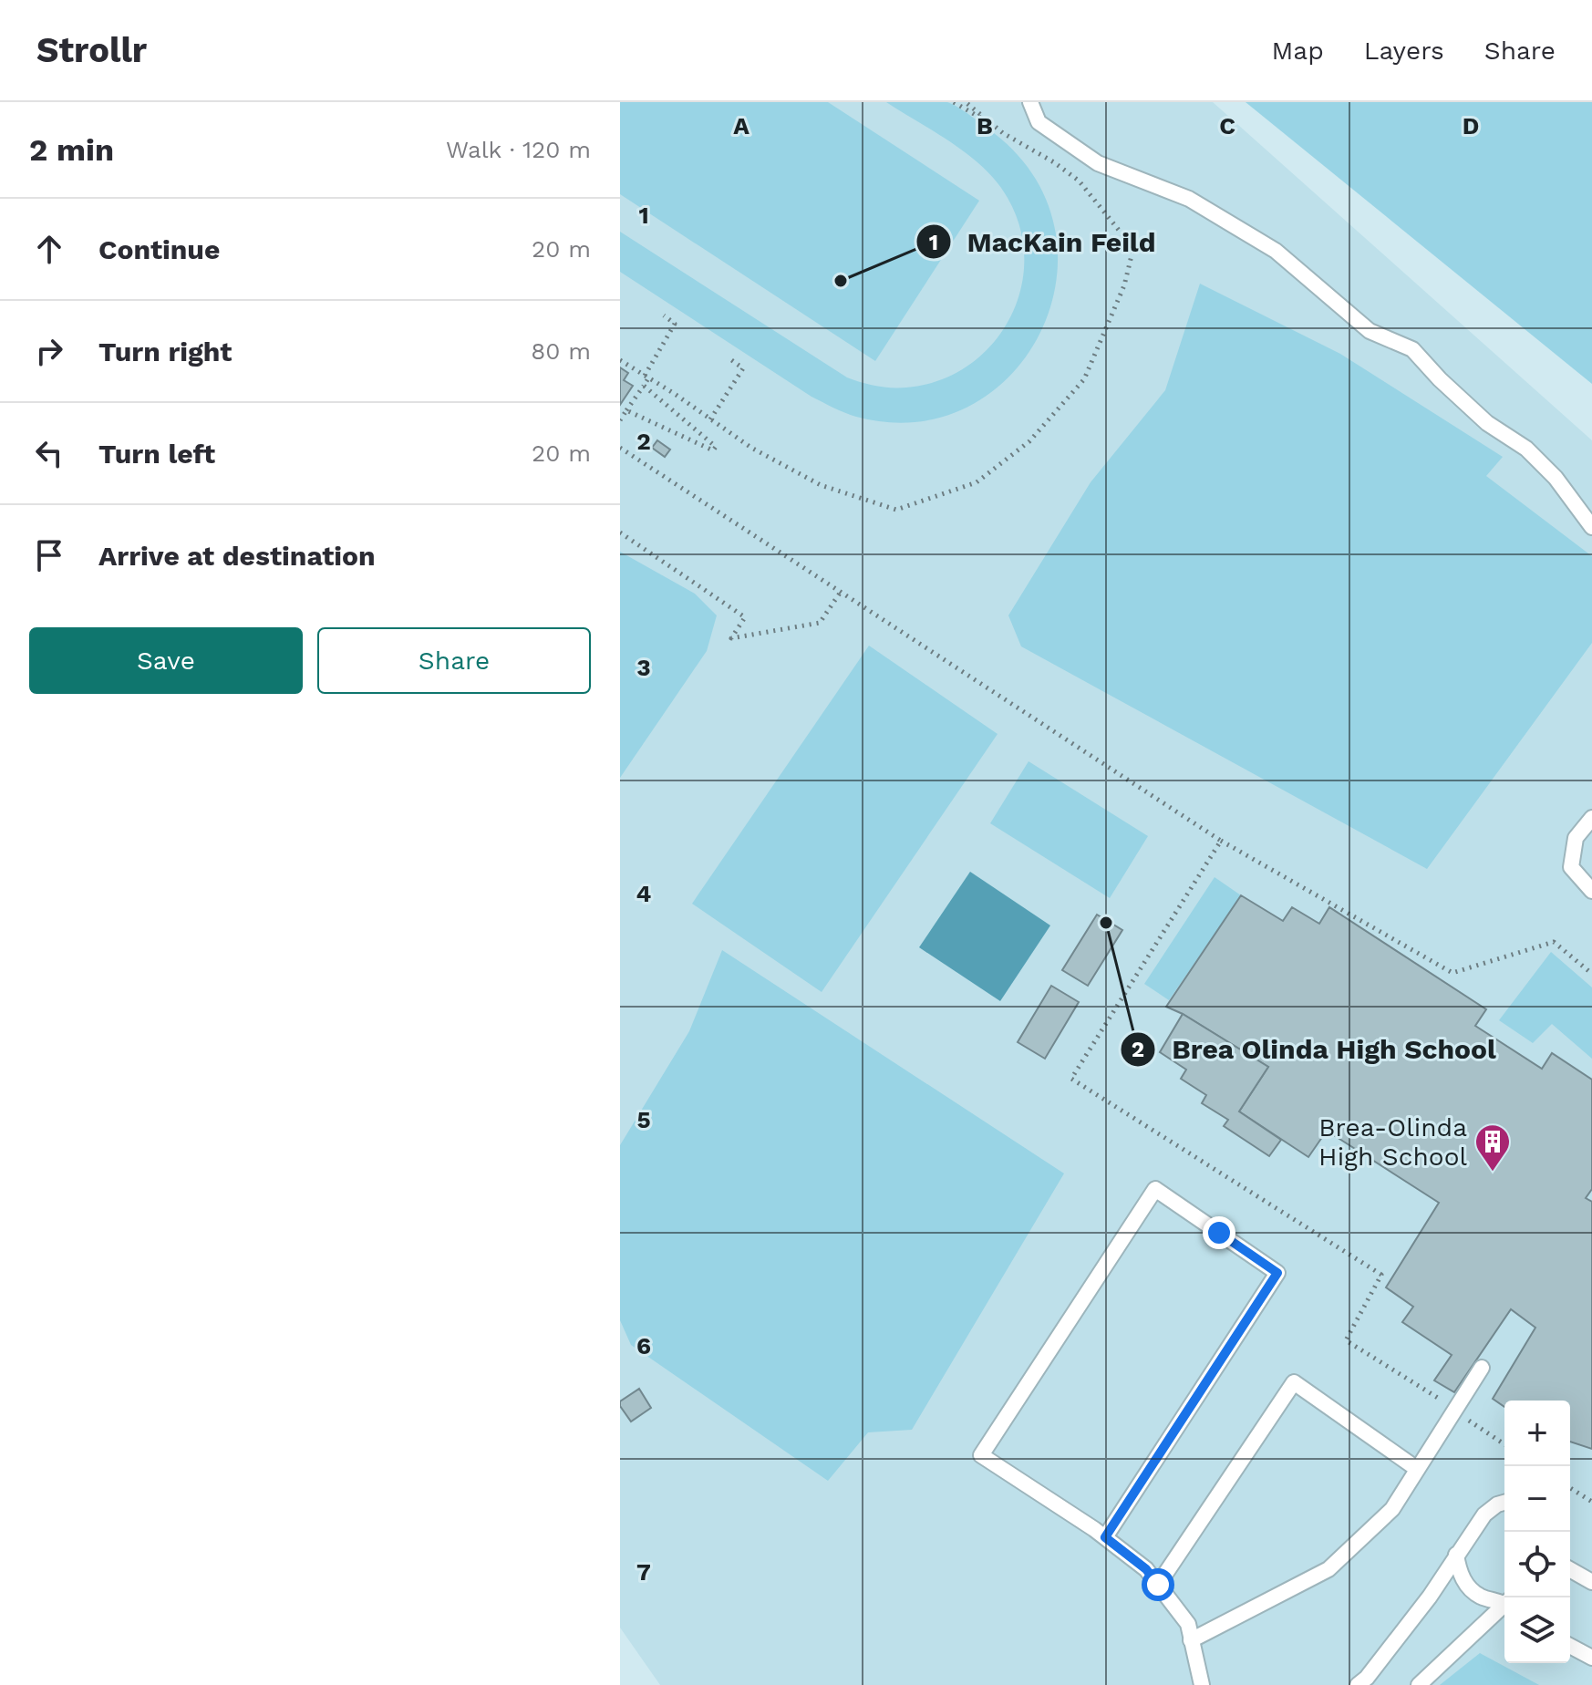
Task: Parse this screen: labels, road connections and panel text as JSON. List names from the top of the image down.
{
  "places": {
    "other": ["MacKain Feild", "Brea Olinda High School"],
    "building": ["Brea-Olinda High School"]
  },
  "page": {
    "header": "Strollr",
    "nav": ["Map", "Layers", "Share"],
    "heading": ["2 min", "Walk · 120 m"],
    "list": [
      ["Continue", "20 m"],
      ["Turn right", "80 m"],
      ["Turn left", "20 m"],
      "Arrive at destination"
    ],
    "buttons": ["Save", "Share"],
    "map_buttons": ["+", "−"]
  },
  "grid": {
    "columns": [
      "A",
      "B",
      "C",
      "D"
    ],
    "rows": [
      "1",
      "2",
      "3",
      "4",
      "5",
      "6",
      "7"
    ]
  }
}
